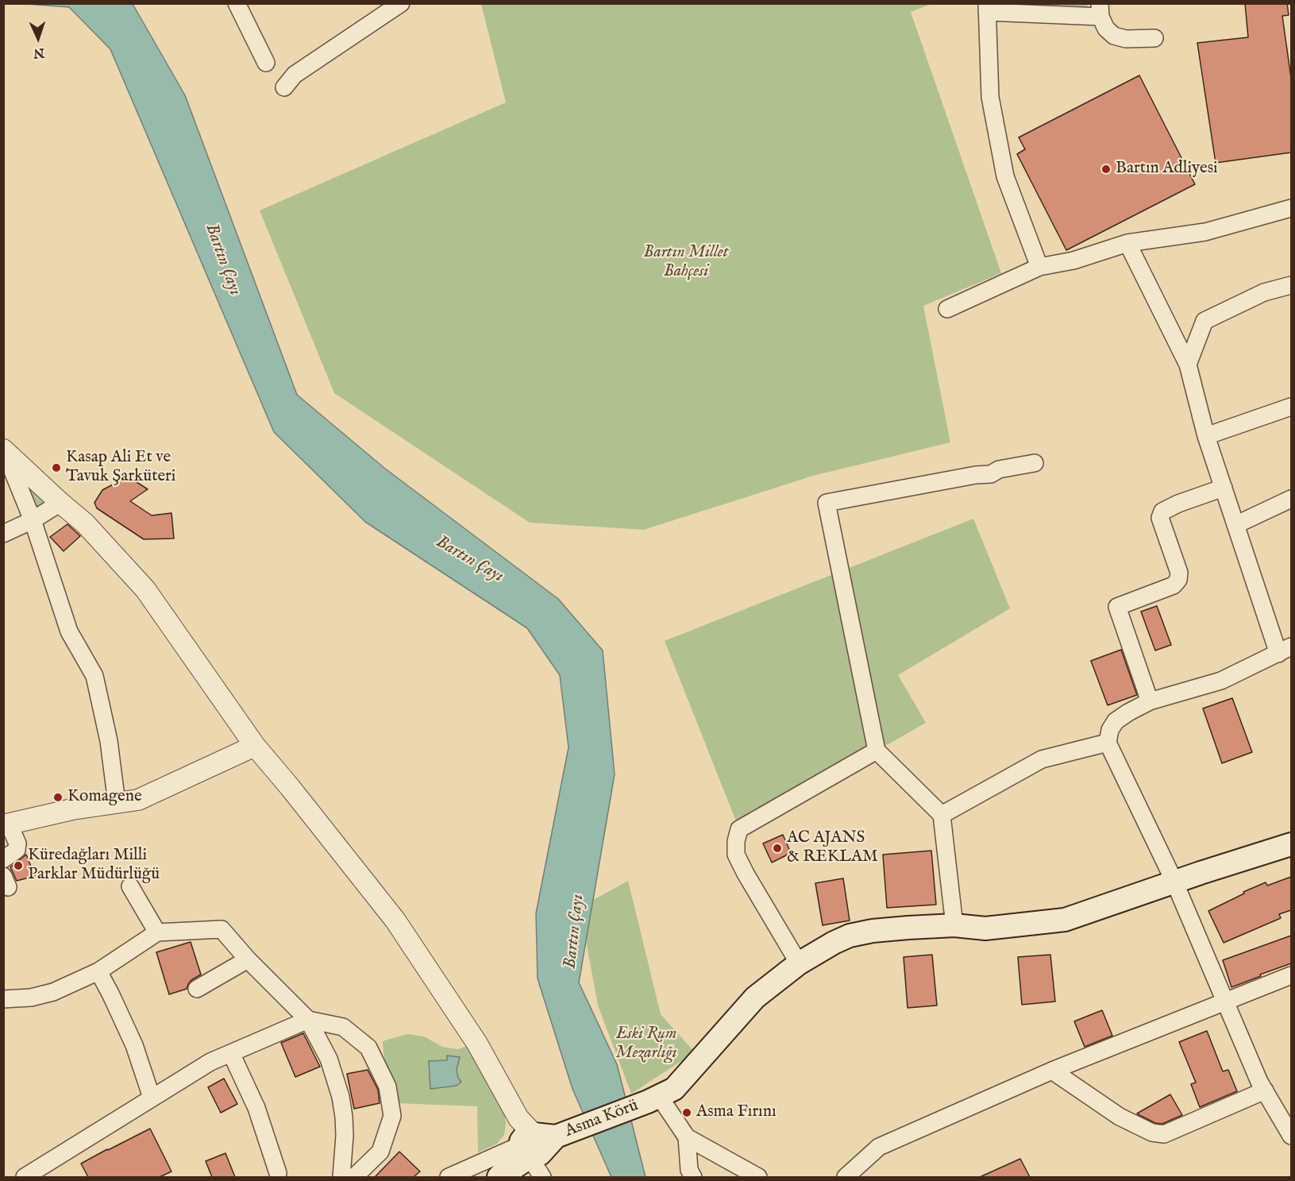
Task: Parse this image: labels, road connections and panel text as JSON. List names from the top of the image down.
{
  "streets": {
    "main road": ["Asma Körü"]
  },
  "water": ["Bartın Çayı"],
  "parks": ["Bartın Millet Bahçesi", "Eski Rum Mezarlığı"],
  "places": [
    "Bartın Adliyesi",
    "Kasap Ali Et ve Tavuk Şarküteri",
    "Komagene",
    "AC AJANS & REKLAM",
    "Küredağları Milli Parklar Müdürlüğü",
    "Asma Fırını"
  ],
  "north": "bottom"
}
